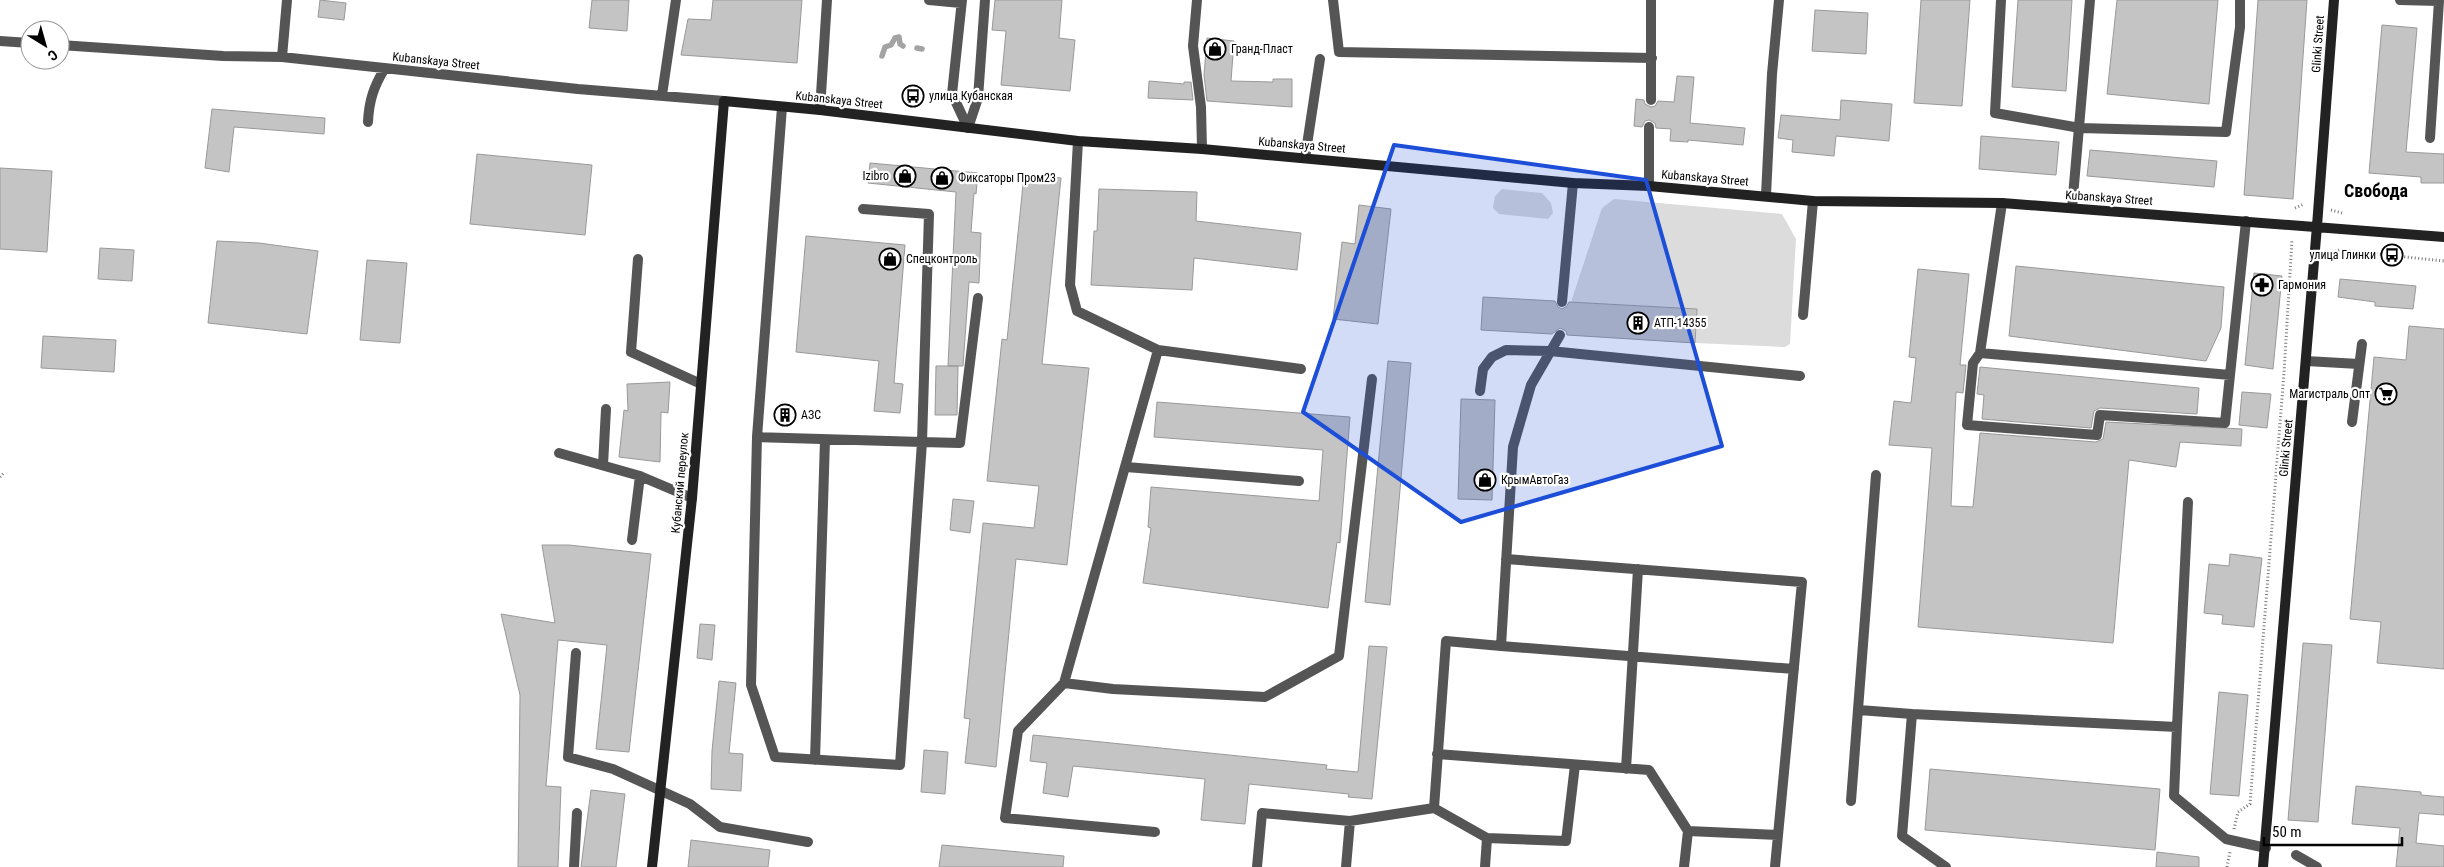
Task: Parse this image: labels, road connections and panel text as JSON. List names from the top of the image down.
{
  "streets": {
    "main road": ["Glinki Street", "Kubanskaya Street", "Кубанский переулок"]
  },
  "crossings": [
    ["Glinki Street", "Kubanskaya Street"],
    ["Kubanskaya Street", "Кубанский переулок"]
  ],
  "districts": ["Свобода"],
  "places": {
    "shop": [
      "Гранд-Пласт",
      "Izibro",
      "Фиксаторы Пром23",
      "Спецконтроль",
      "КрымАвтоГаз"
    ],
    "bus stop": ["улица Кубанская", "улица Глинки"],
    "pharmacy": ["Гармония"],
    "building": ["АТП-14355", "АЗС"],
    "supermarket": ["Магистраль Опт"]
  },
  "scale_bar": "50 m",
  "north": "bottom right"
}
